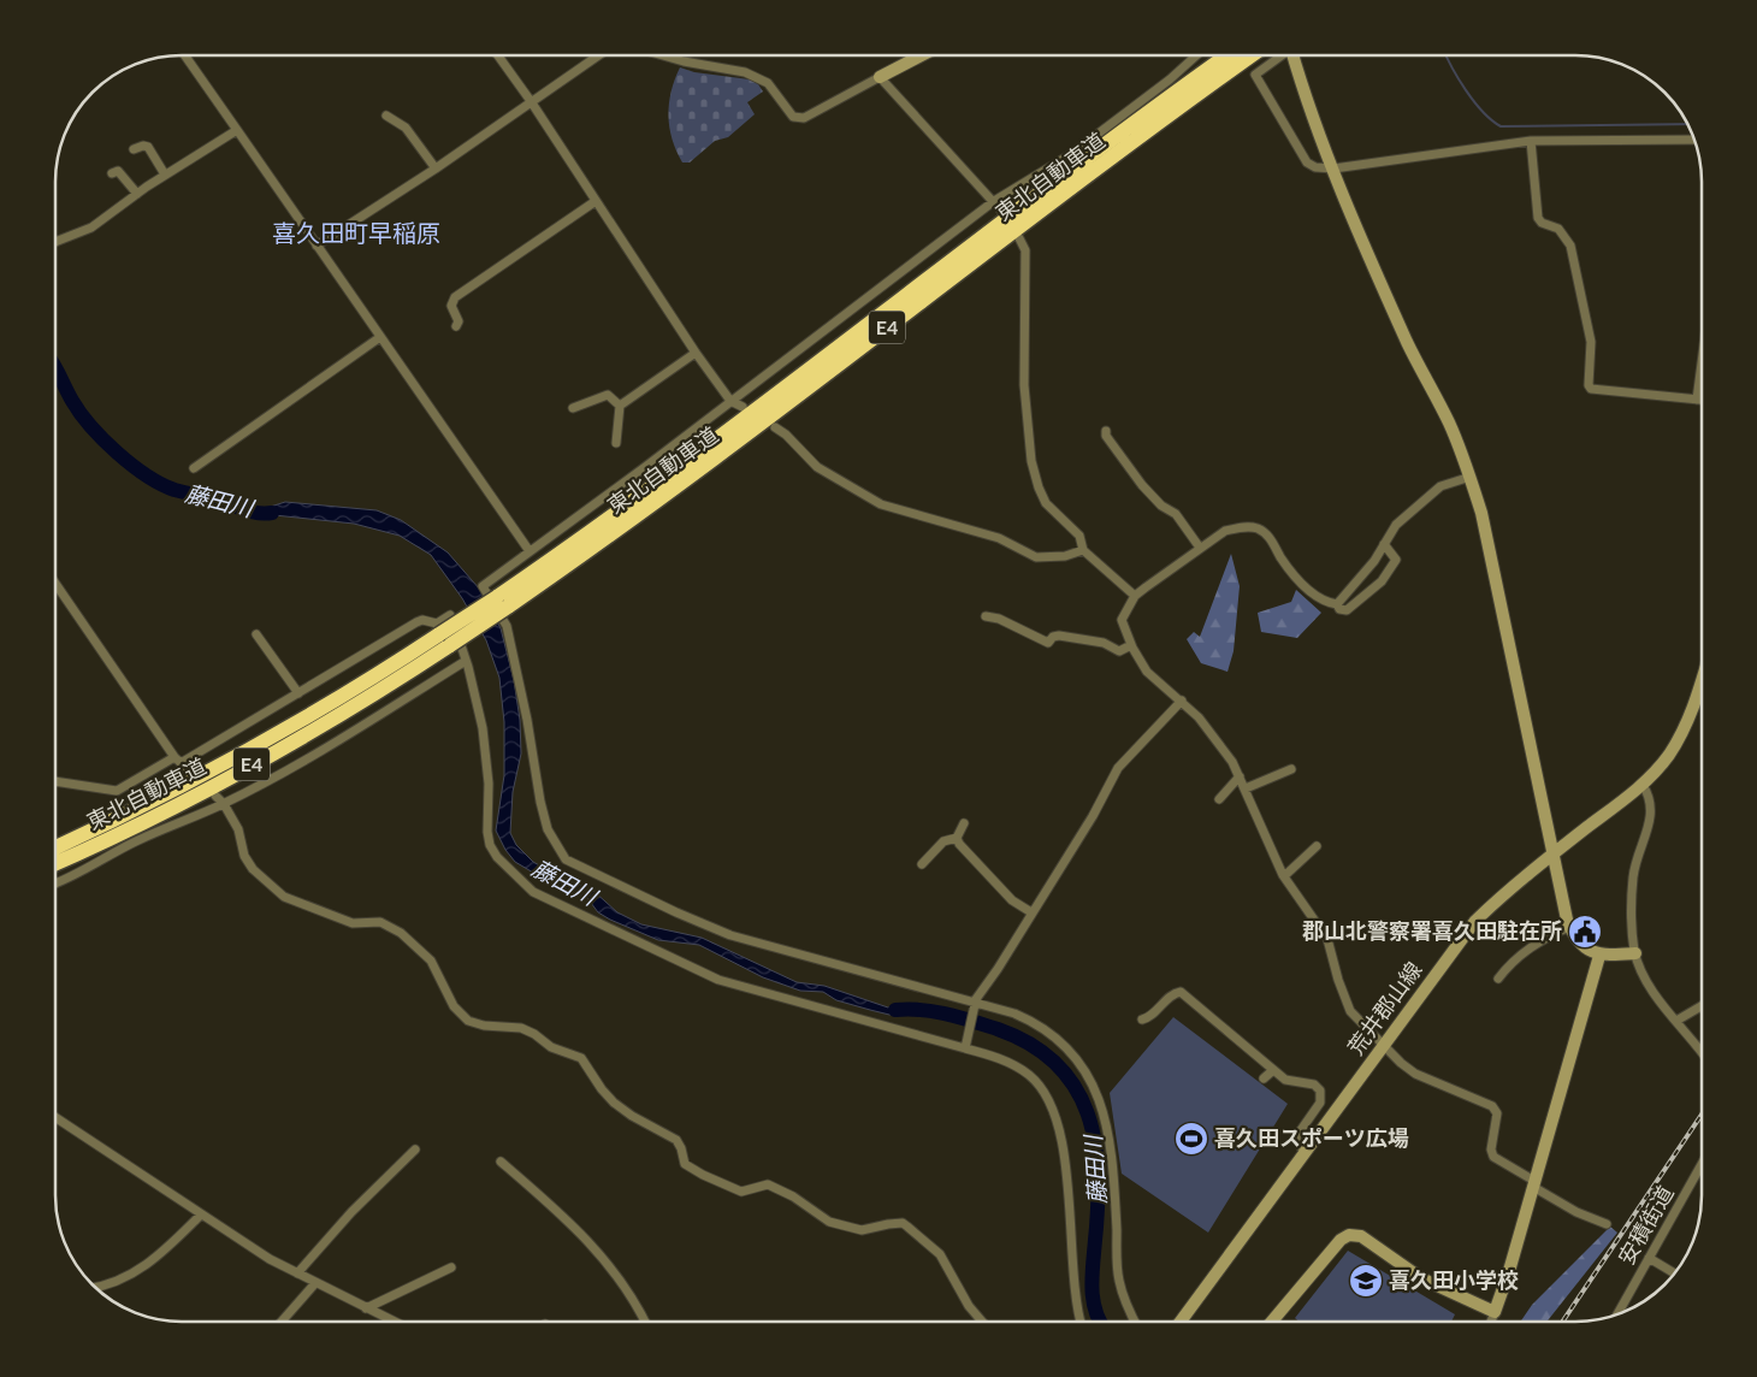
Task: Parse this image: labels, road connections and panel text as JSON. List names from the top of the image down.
{
  "streets": {
    "highway": ["東北自動車道", "E4"],
    "street": ["荒井郡山線", "安積街道"]
  },
  "districts": ["喜久田町早稲原"],
  "water": ["藤田川"],
  "places": {
    "public building": ["郡山北警察署喜久田駐在所"],
    "sports": ["喜久田スポーツ広場"],
    "school or university": ["喜久田小学校"]
  }
}
